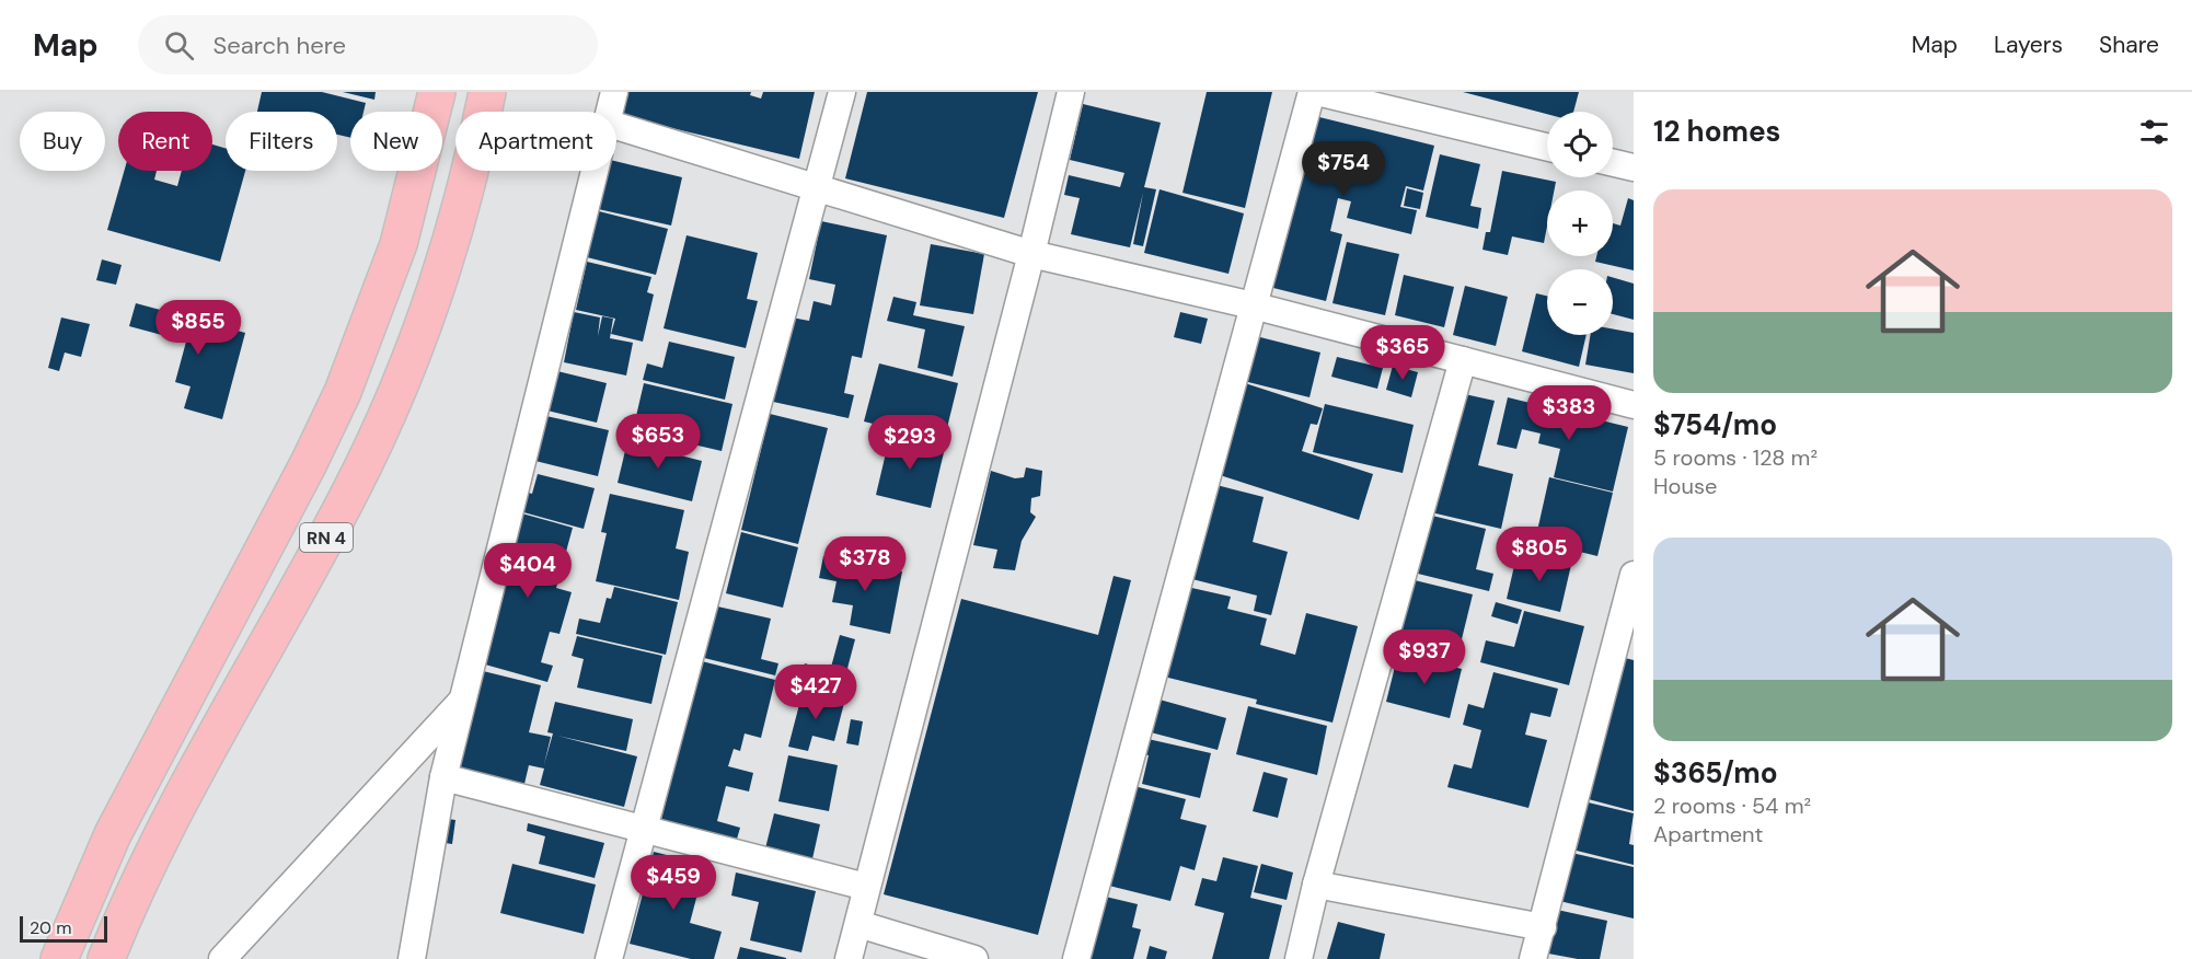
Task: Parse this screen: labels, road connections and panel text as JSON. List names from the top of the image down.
{
  "streets": {
    "main road": ["RN 4"]
  },
  "scale_bar": "20 m",
  "page": {
    "header": "Map",
    "search": "Search here",
    "nav": ["Map", "Layers", "Share"],
    "heading": "12 homes",
    "map_buttons": ["+", "−"],
    "chip": [
      "Buy",
      "Rent",
      "Filters",
      "New",
      "Apartment"
    ],
    "price": [
      "$754",
      "$855",
      "$365",
      "$383",
      "$653",
      "$293",
      "$805",
      "$378",
      "$404",
      "$937",
      "$427",
      "$459"
    ],
    "list": [
      {
        "name": "$754/mo",
        "note": "5 rooms · 128 m² · House"
      },
      {
        "name": "$365/mo",
        "note": "2 rooms · 54 m² · Apartment"
      }
    ],
    "scale": "20 m"
  }
}
